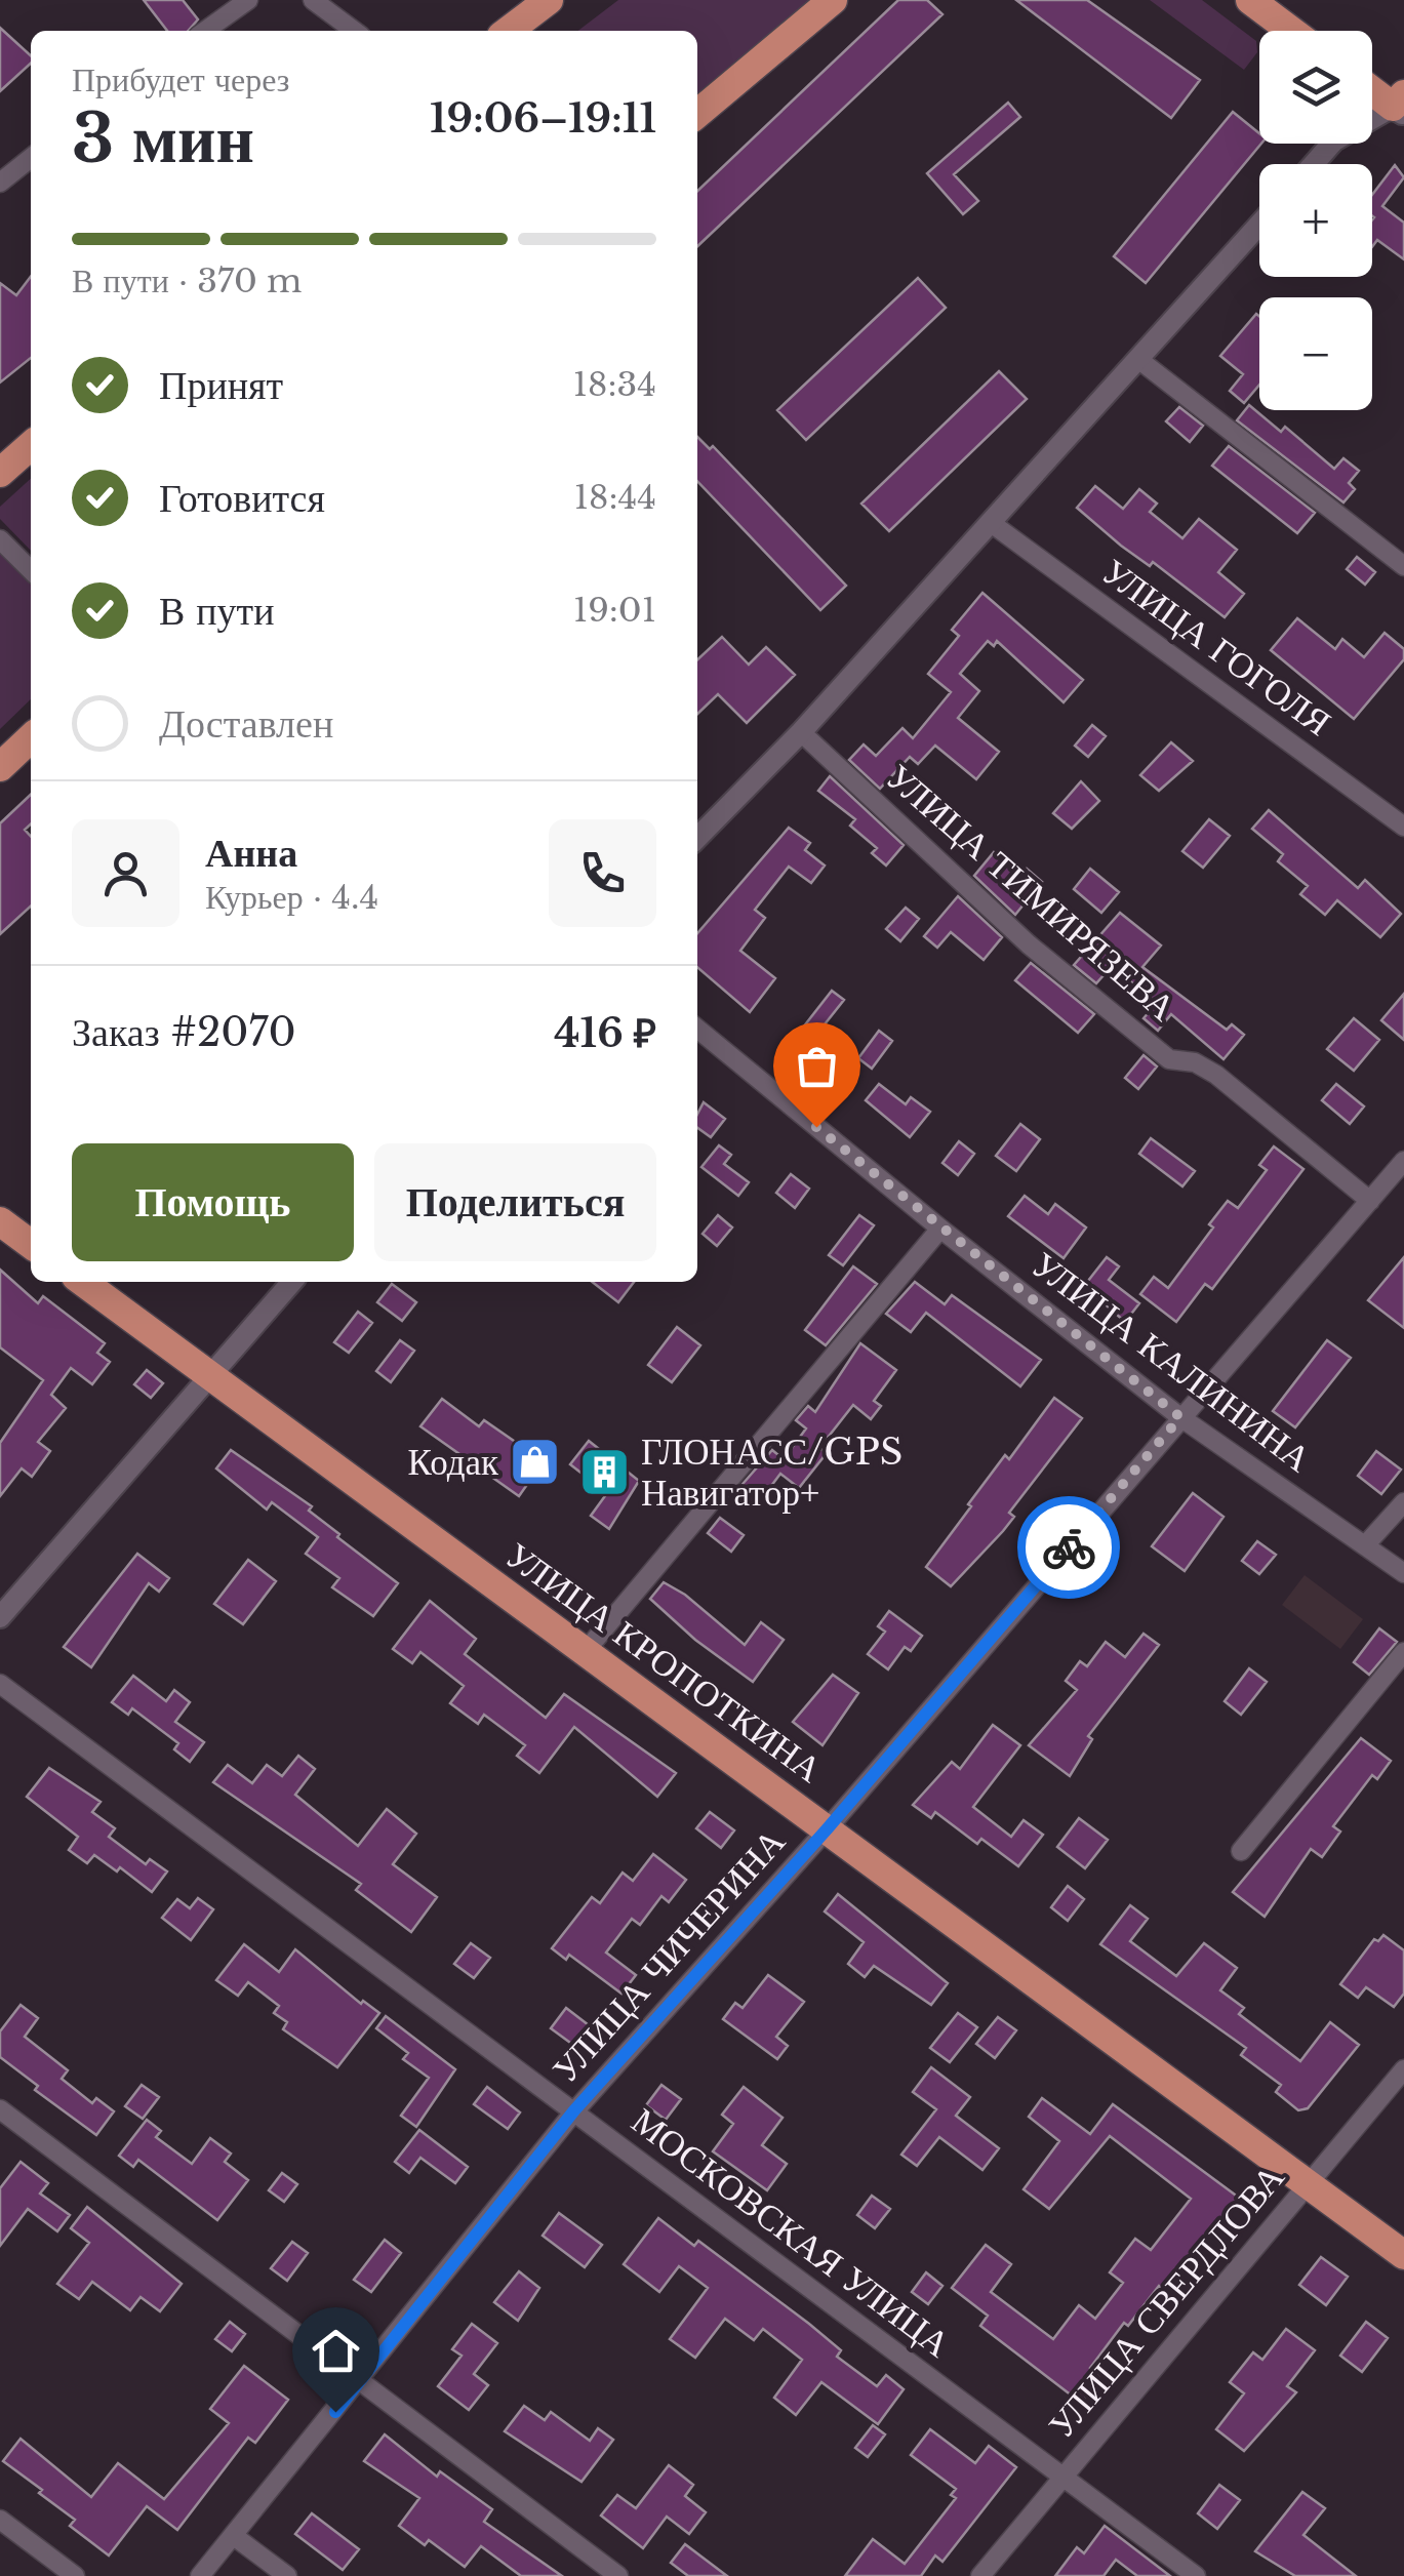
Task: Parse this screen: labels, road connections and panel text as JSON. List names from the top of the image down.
{
  "streets": {
    "main road": ["УЛИЦА КРОПОТКИНА"],
    "street": [
      "УЛИЦА ГОГОЛЯ",
      "УЛИЦА ТИМИРЯЗЕВА",
      "УЛИЦА КАЛИНИНА",
      "УЛИЦА ЧИЧЕРИНА",
      "МОСКОВСКАЯ УЛИЦА",
      "УЛИЦА СВЕРДЛОВА"
    ]
  },
  "crossings": [
    ["УЛИЦА ТИМИРЯЗЕВА", "УЛИЦА ЧИЧЕРИНА"],
    ["УЛИЦА КАЛИНИНА", "УЛИЦА ЧИЧЕРИНА"],
    ["УЛИЦА КРОПОТКИНА", "УЛИЦА ЧИЧЕРИНА"],
    ["УЛИЦА КРОПОТКИНА", "УЛИЦА СВЕРДЛОВА"],
    ["УЛИЦА ЧИЧЕРИНА", "МОСКОВСКАЯ УЛИЦА"],
    ["МОСКОВСКАЯ УЛИЦА", "УЛИЦА СВЕРДЛОВА"]
  ],
  "places": {
    "shop": ["Кодак"],
    "building": ["ГЛОНАСС/GPS Навигатор+"]
  },
  "page": {
    "map_buttons": ["+", "−"],
    "heading": ["3 мин", "Прибудет через", "19:06–19:11"],
    "panel": [
      "Анна",
      "Курьер · 4.4",
      "Заказ #2070",
      "416 ₽"
    ],
    "bar": "В пути · 370 m",
    "list": [
      ["Принят", "18:34"],
      ["Готовится", "18:44"],
      ["В пути", "19:01"],
      "Доставлен"
    ],
    "buttons": ["Помощь", "Поделиться"]
  }
}
